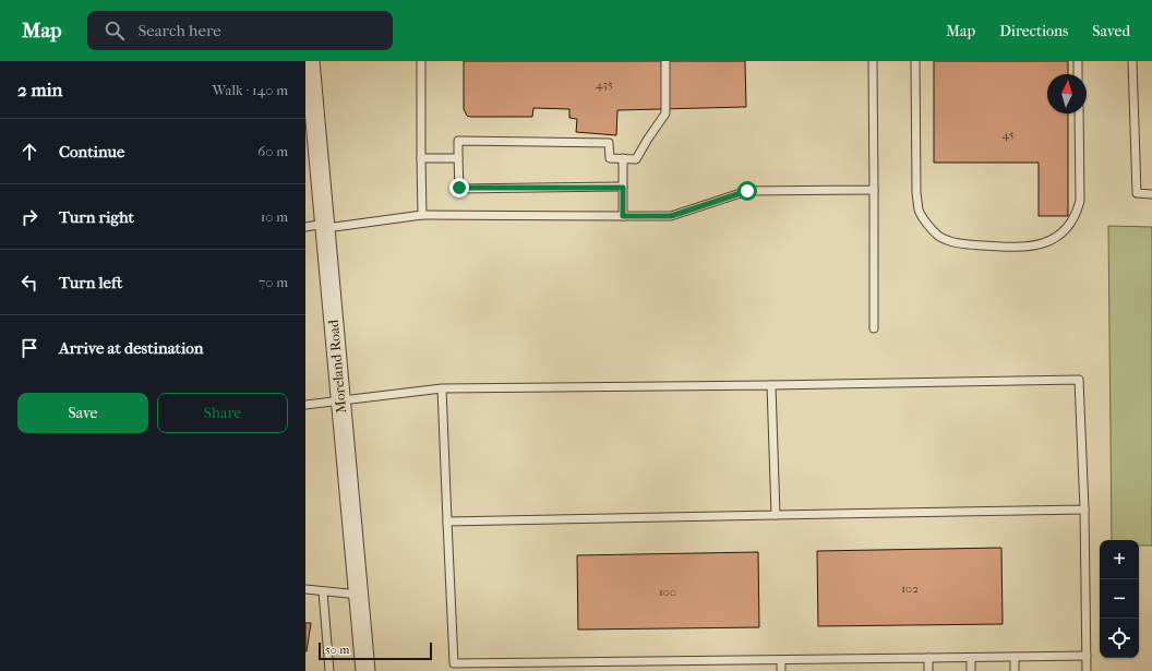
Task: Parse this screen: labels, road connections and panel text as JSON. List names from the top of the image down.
{
  "streets": {
    "street": ["Moreland Road"]
  },
  "house_numbers": [
    "435",
    "45",
    "102",
    "100"
  ],
  "scale_bar": "50 m",
  "north": "top",
  "page": {
    "header": "Map",
    "search": "Search here",
    "nav": ["Map", "Directions", "Saved"],
    "heading": ["2 min", "Walk · 140 m"],
    "list": [
      ["Continue", "60 m"],
      ["Turn right", "10 m"],
      ["Turn left", "70 m"],
      "Arrive at destination"
    ],
    "buttons": ["Save", "Share"],
    "map_buttons": ["+", "−"],
    "scale": "50 m"
  }
}
